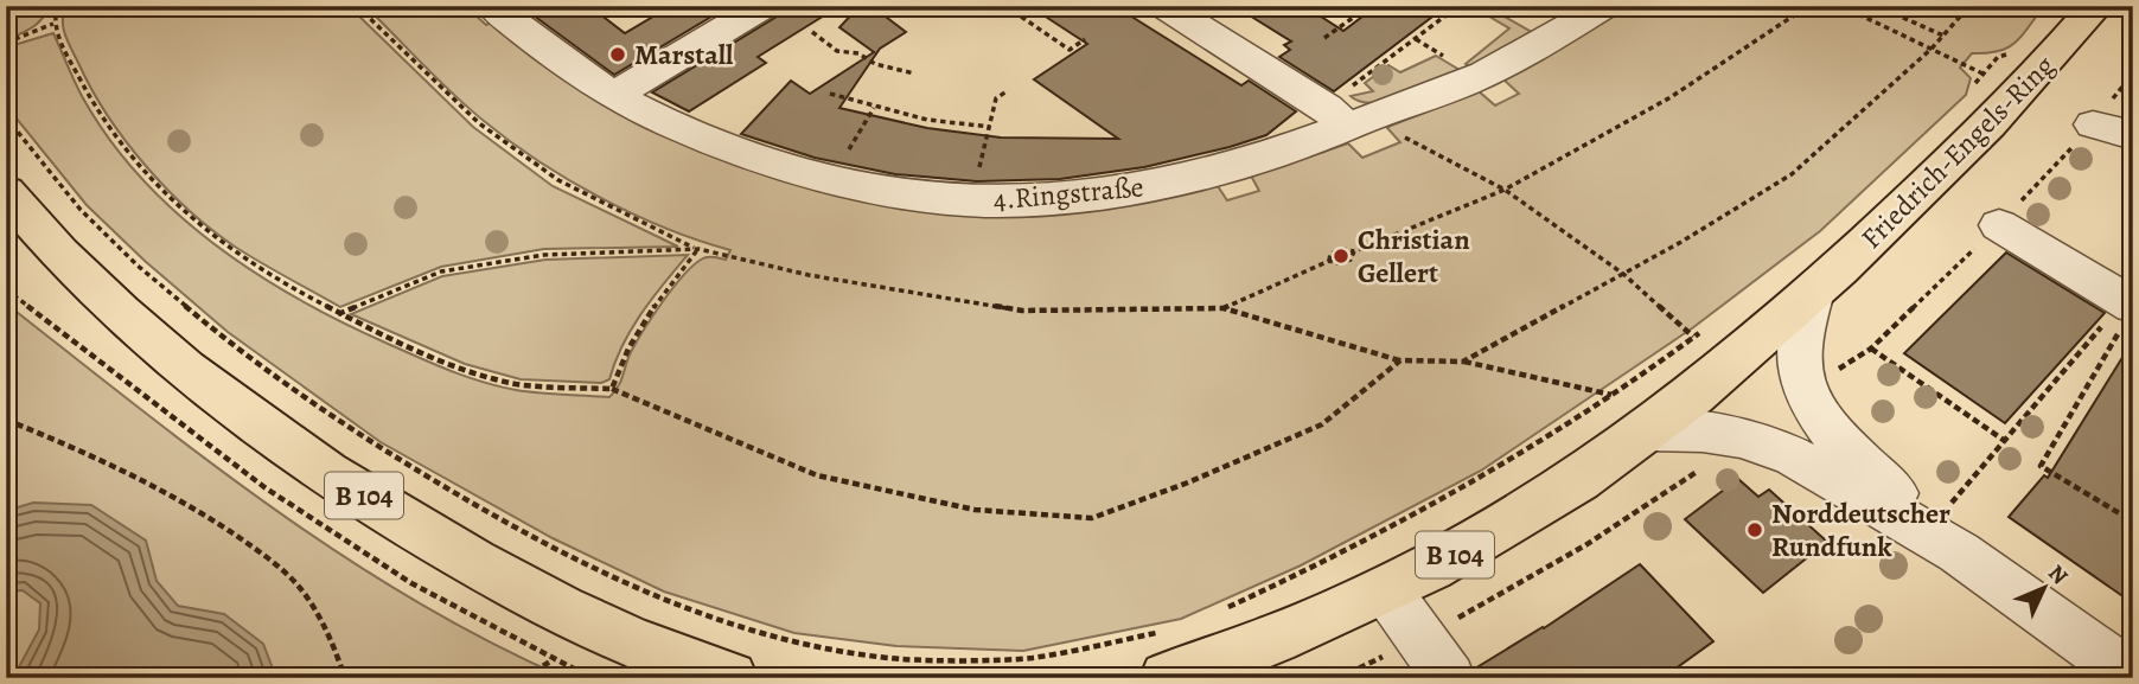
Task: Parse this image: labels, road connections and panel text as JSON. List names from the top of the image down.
{
  "streets": {
    "main road": ["Friedrich-Engels-Ring", "B 104"],
    "street": ["4.Ringstraße"]
  },
  "places": ["Marstall", "Christian Gellert", "Norddeutscher Rundfunk"],
  "north": "top right"
}
